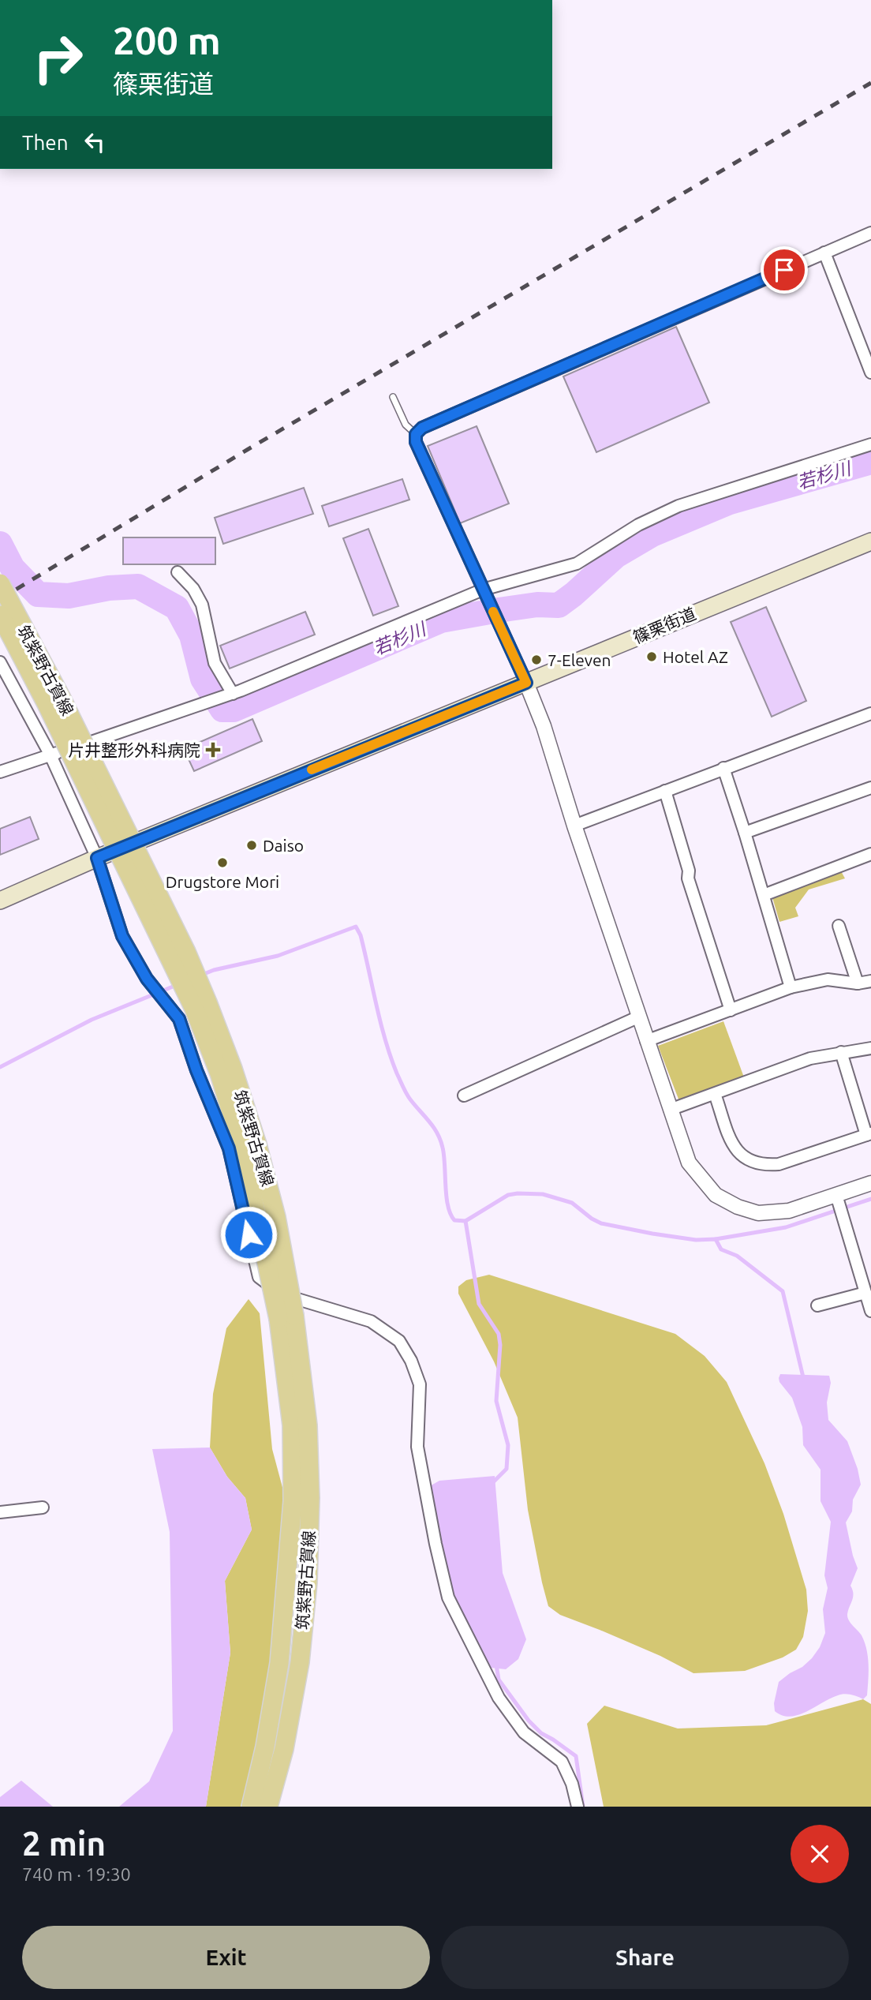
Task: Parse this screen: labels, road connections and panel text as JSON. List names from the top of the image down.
{
  "streets": {
    "main road": ["篠栗街道", "筑紫野古賀線"]
  },
  "water": ["若杉川"],
  "places": {
    "other": [
      "Hotel AZ",
      "7-Eleven",
      "Daiso",
      "Drugstore Mori"
    ],
    "health": ["片井整形外科病院"]
  },
  "page": {
    "turn": ["200 m", "篠栗街道"],
    "then": "Then",
    "heading": ["2 min", "740 m · 19:30"],
    "buttons": ["Exit", "Share"]
  }
}
